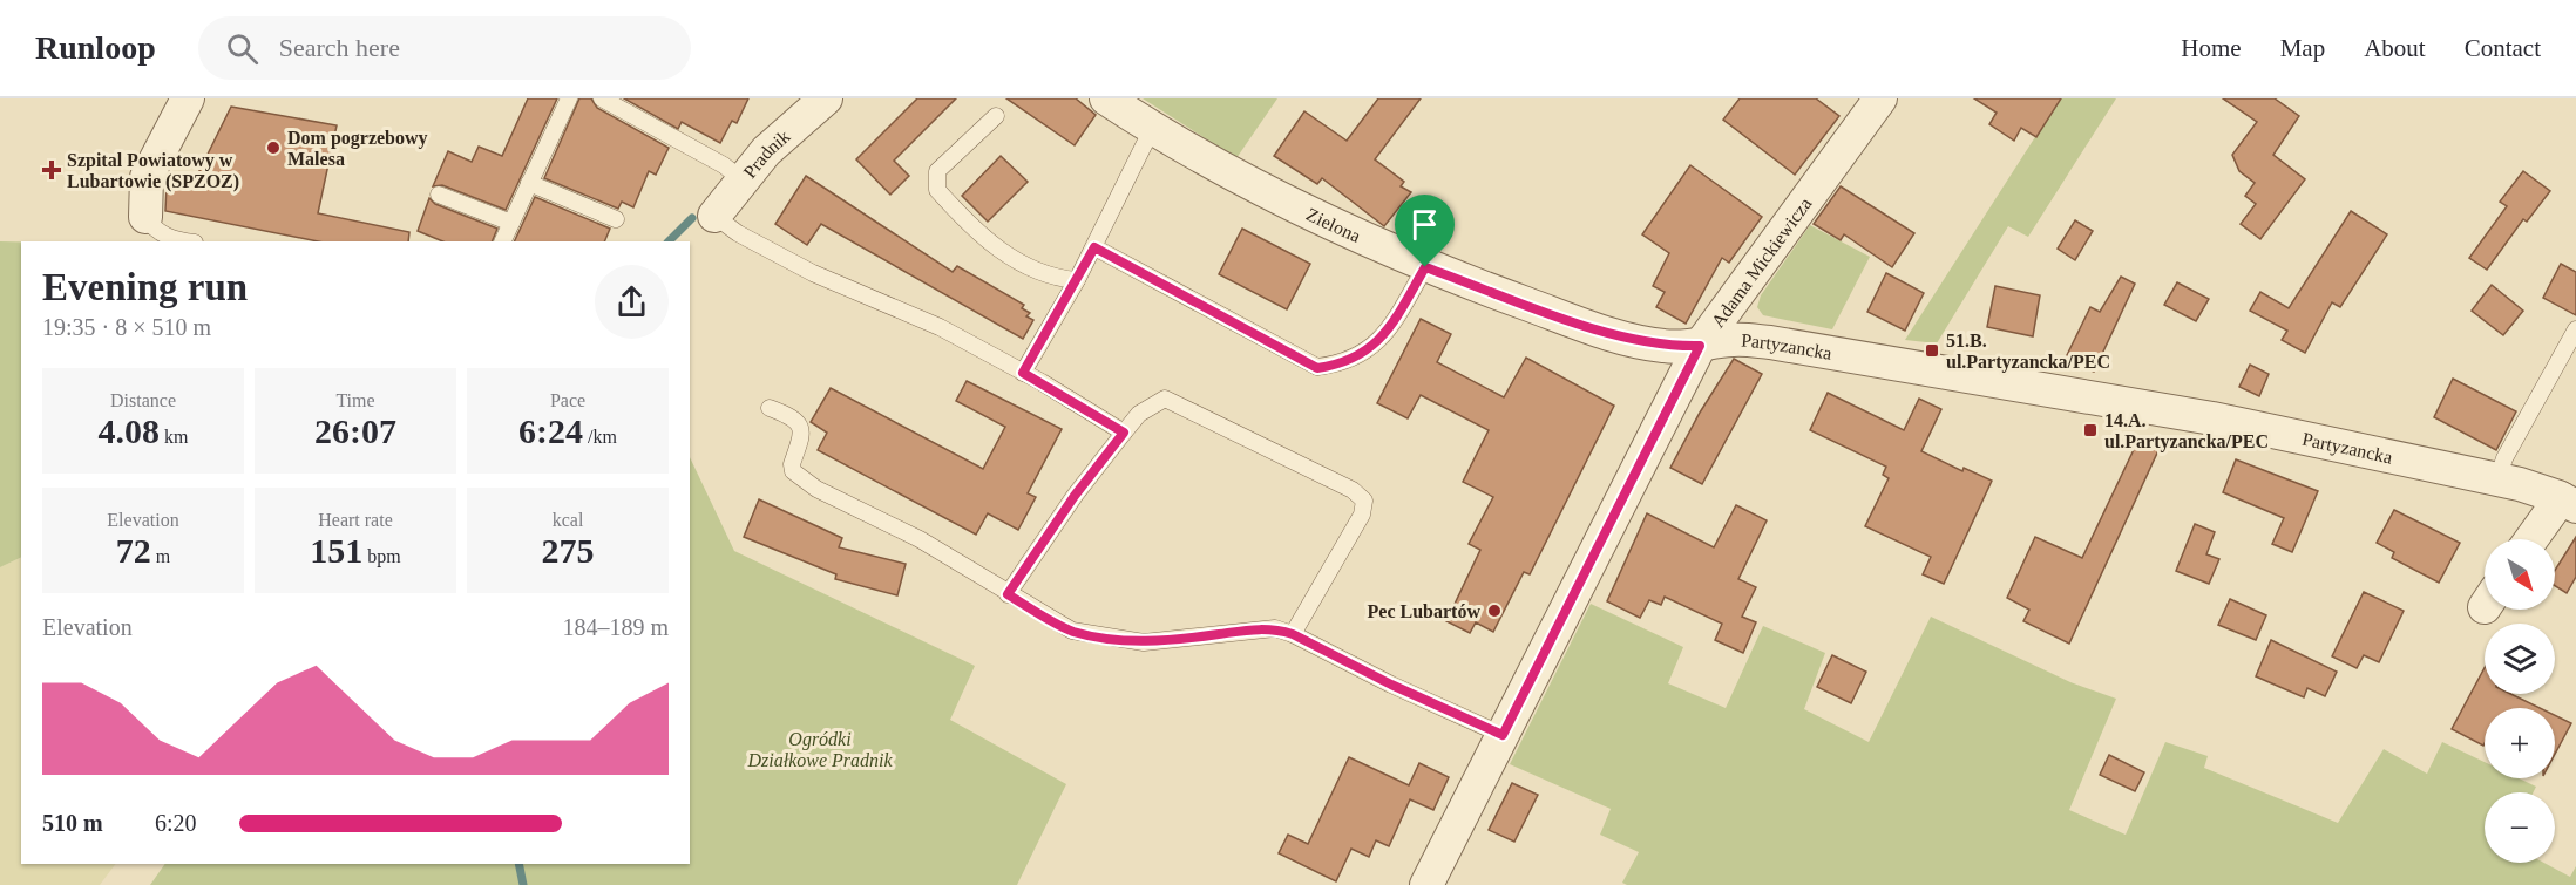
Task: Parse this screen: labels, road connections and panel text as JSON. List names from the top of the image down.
{
  "streets": {
    "street": [
      "Pradnik",
      "Zielona",
      "Adama Mickiewicza",
      "Partyzancka"
    ]
  },
  "crossings": [
    ["Zielona", "Adama Mickiewicza"],
    ["Zielona", "Partyzancka"],
    ["Adama Mickiewicza", "Partyzancka"]
  ],
  "parks": ["Ogródki Działkowe Pradnik"],
  "places": {
    "other": ["Dom pogrzebowy Malesa", "Pec Lubartów"],
    "health": ["Szpital Powiatowy w Lubartowie (SPZOZ)"],
    "transit": ["51.B. ul.Partyzancka/PEC", "14.A. ul.Partyzancka/PEC"]
  },
  "north": "bottom right",
  "page": {
    "header": "Runloop",
    "search": "Search here",
    "nav": [
      "Home",
      "Map",
      "About",
      "Contact"
    ],
    "heading": ["Evening run", "19:35 · 8 × 510 m"],
    "stats": [
      ["Distance", "4.08 km"],
      ["Time", "26:07"],
      ["Pace", "6:24 /km"],
      ["Elevation", "72 m"],
      ["Heart rate", "151 bpm"],
      ["kcal", "275"]
    ],
    "map_buttons": ["+", "−"],
    "chart": ["Elevation", "184–189 m"],
    "list": [
      {
        "name": "510 m",
        "note": "6:20"
      }
    ]
  }
}
